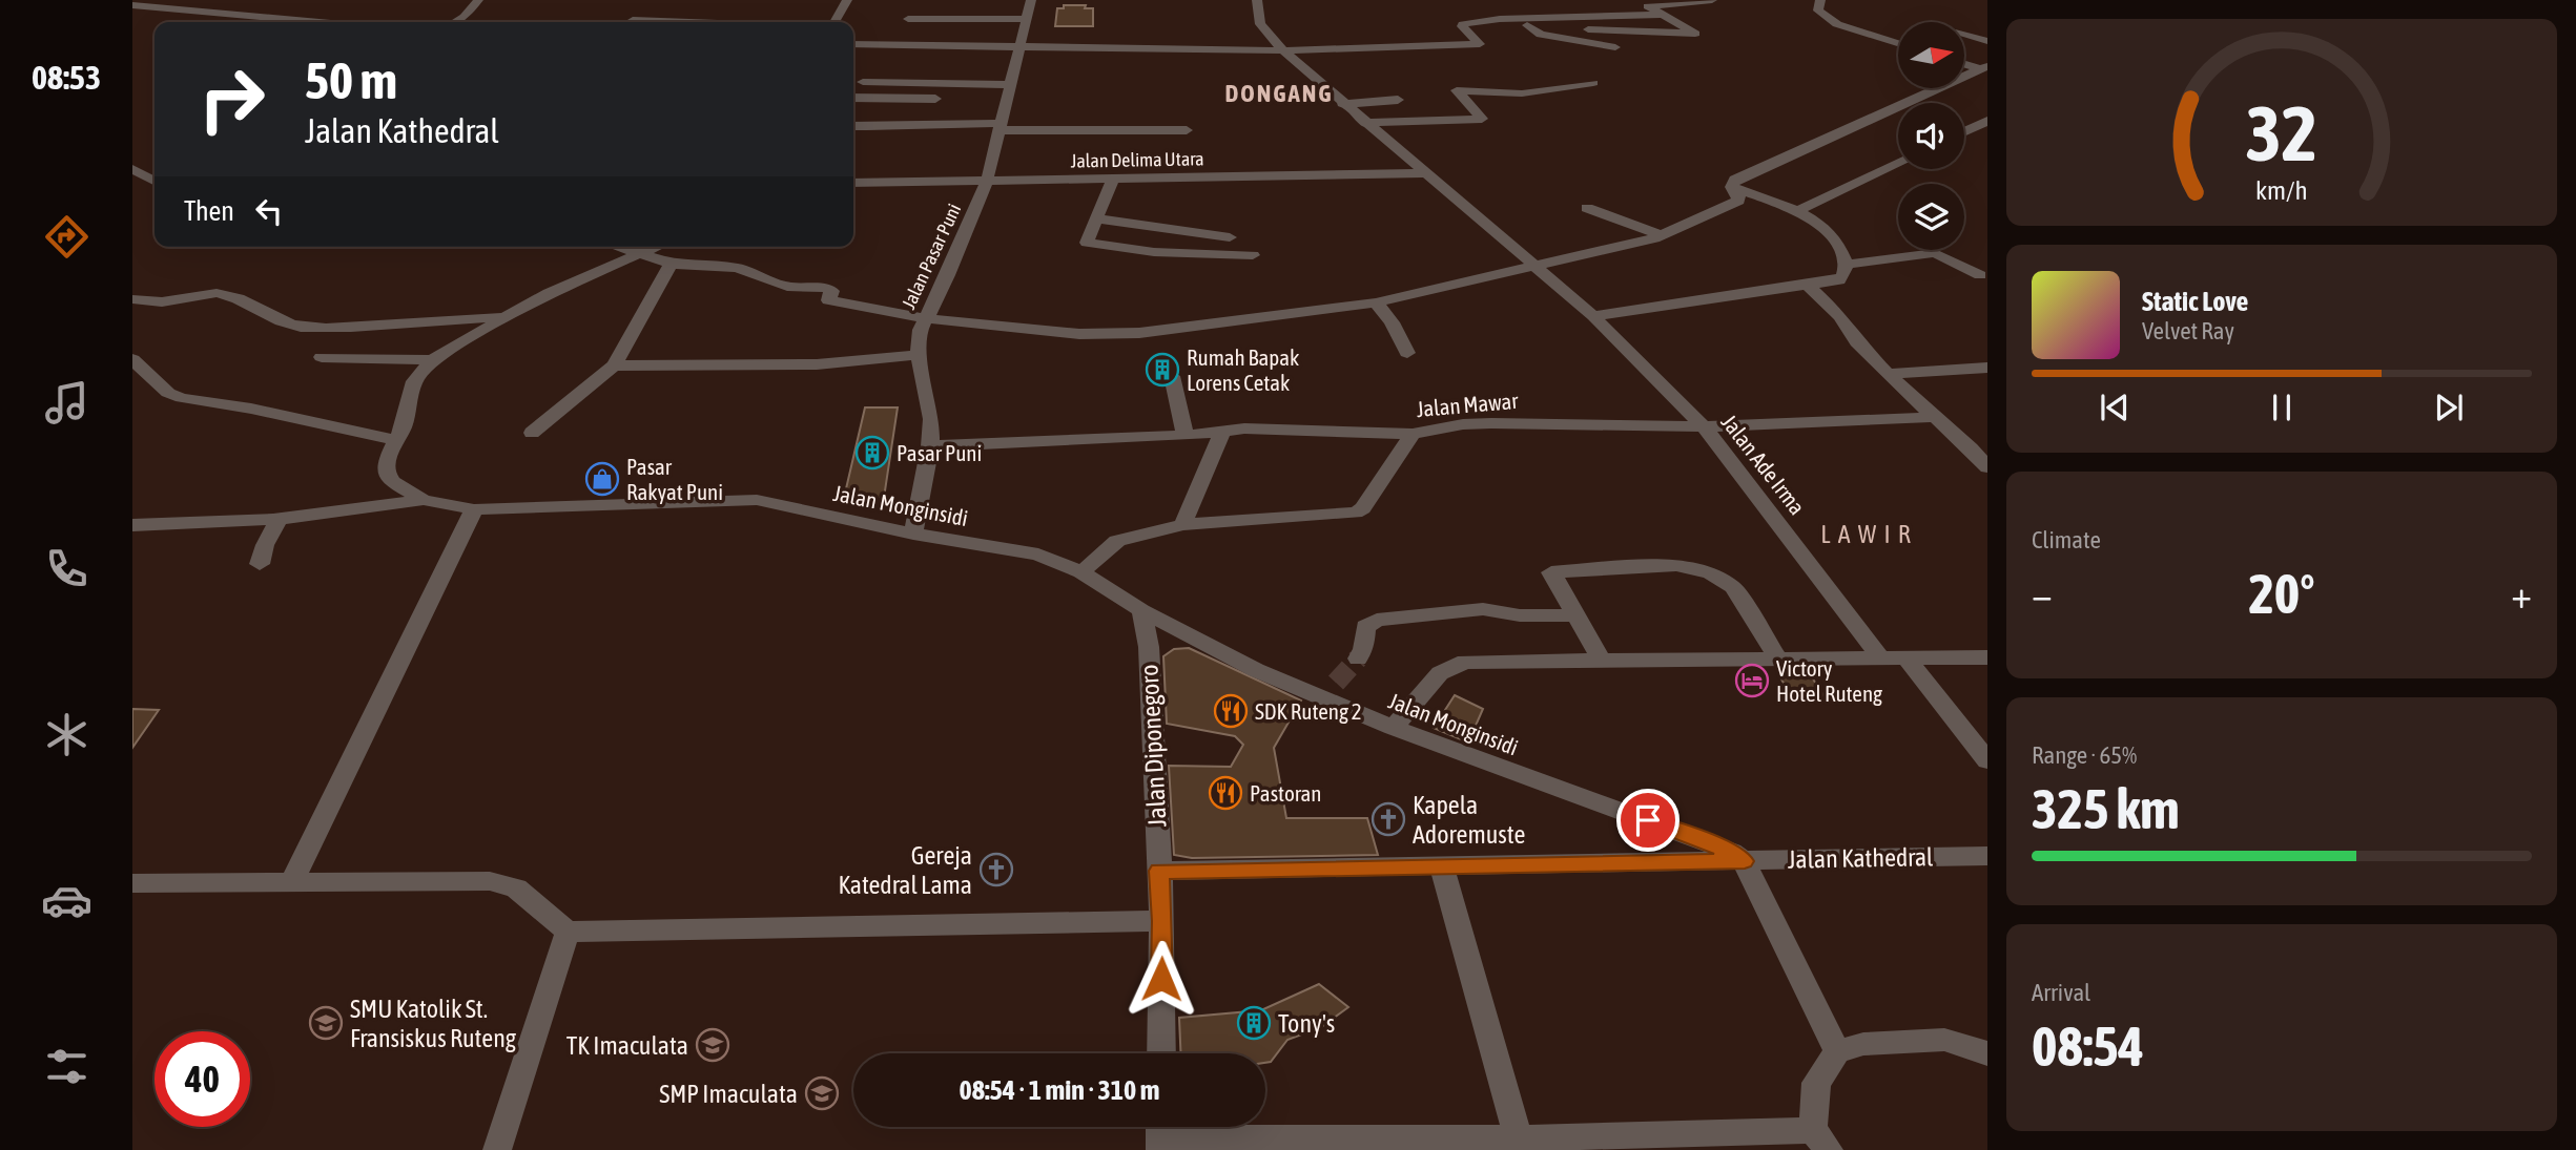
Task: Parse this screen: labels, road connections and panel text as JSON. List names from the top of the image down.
{
  "streets": {
    "street": [
      "Jalan Delima Utara",
      "Jalan Pasar Puni",
      "Jalan Mawar",
      "Jalan Ade Irma",
      "Jalan Monginsidi",
      "Jalan Diponegoro",
      "Jalan Kathedral"
    ]
  },
  "crossings": [
    ["Jalan Delima Utara", "Jalan Pasar Puni"],
    ["Jalan Delima Utara", "Jalan Ade Irma"],
    ["Jalan Pasar Puni", "Jalan Mawar"],
    ["Jalan Pasar Puni", "Jalan Monginsidi"],
    ["Jalan Mawar", "Jalan Ade Irma"],
    ["Jalan Monginsidi", "Jalan Diponegoro"],
    ["Jalan Monginsidi", "Jalan Kathedral"],
    ["Jalan Diponegoro", "Jalan Kathedral"]
  ],
  "districts": ["DONGANG", "L A W I R"],
  "places": {
    "building": ["Rumah Bapak Lorens Cetak", "Pasar Puni", "Tony's"],
    "shop": ["Pasar Rakyat Puni"],
    "hotel": ["Victory Hotel Ruteng"],
    "restaurant": ["SDK Ruteng 2", "Pastoran"],
    "church": ["Kapela Adoremuste", "Gereja Katedral Lama"],
    "school or university": ["SMU Katolik St. Fransiskus Ruteng", "TK Imaculata", "SMP Imaculata"]
  },
  "north": "right",
  "page": {
    "tabs": "08:53",
    "turn": ["50 m", "Jalan Kathedral"],
    "then": "Then",
    "song": ["Static Love", "Velvet Ray"],
    "tile": [
      "Climate",
      ["Range · 65%", "325 km"],
      ["Arrival", "08:54"]
    ],
    "heat": ["−", "20°", "+"],
    "limit": "40",
    "trip": "08:54 · 1 min · 310 m",
    "gauge": ["32", "km/h"]
  }
}
